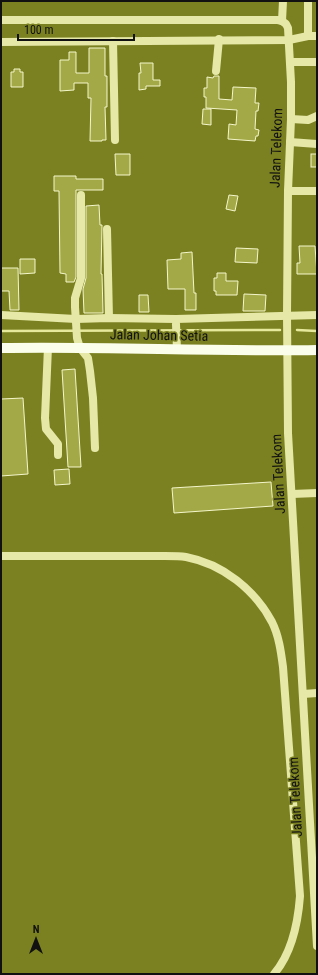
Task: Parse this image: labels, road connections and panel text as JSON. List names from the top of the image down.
{
  "streets": {
    "main road": ["Jalan Johan Setia"],
    "street": ["Jalan Telekom"]
  },
  "crossings": [
    ["Jalan Telekom", "Jalan Johan Setia"]
  ],
  "scale_bar": "100 m",
  "north": "top"
}
